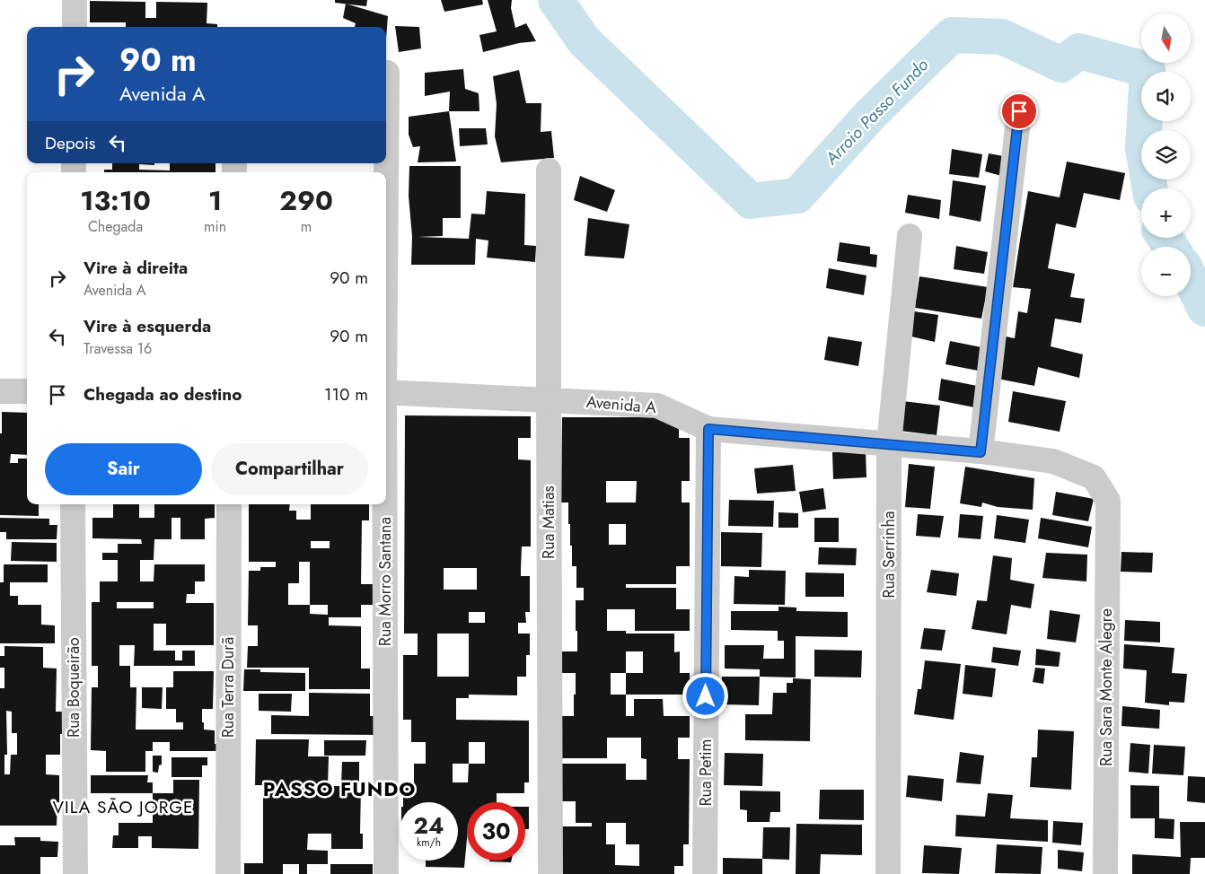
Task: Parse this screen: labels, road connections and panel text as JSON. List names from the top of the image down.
{
  "streets": {
    "street": [
      "Avenida A",
      "Rua Matias",
      "Rua Serrinha",
      "Rua Morro Santana",
      "Rua Boqueirão",
      "Rua Terra Durã",
      "Rua Sara Monte Alegre",
      "Rua Petim"
    ]
  },
  "crossings": [
    ["Avenida A", "Rua Matias"],
    ["Avenida A", "Rua Serrinha"],
    ["Avenida A", "Rua Sara Monte Alegre"],
    ["Avenida A", "Rua Petim"]
  ],
  "districts": ["PASSO FUNDO", "VILA SÃO JORGE"],
  "water": ["Arroio Passo Fundo"],
  "north": "bottom",
  "page": {
    "map_buttons": ["+", "−"],
    "turn": ["90 m", "Avenida A"],
    "then": "Depois",
    "eta": [
      "13:10",
      "Chegada",
      "1",
      "min",
      "290",
      "m"
    ],
    "list": [
      {
        "name": "Vire à direita",
        "note": "Avenida A",
        "value": "90 m"
      },
      {
        "name": "Vire à esquerda",
        "note": "Travessa 16",
        "value": "90 m"
      },
      {
        "name": "Chegada ao destino",
        "value": "110 m"
      }
    ],
    "buttons": ["Sair", "Compartilhar"],
    "speed": "24 km/h",
    "limit": "30"
  }
}
